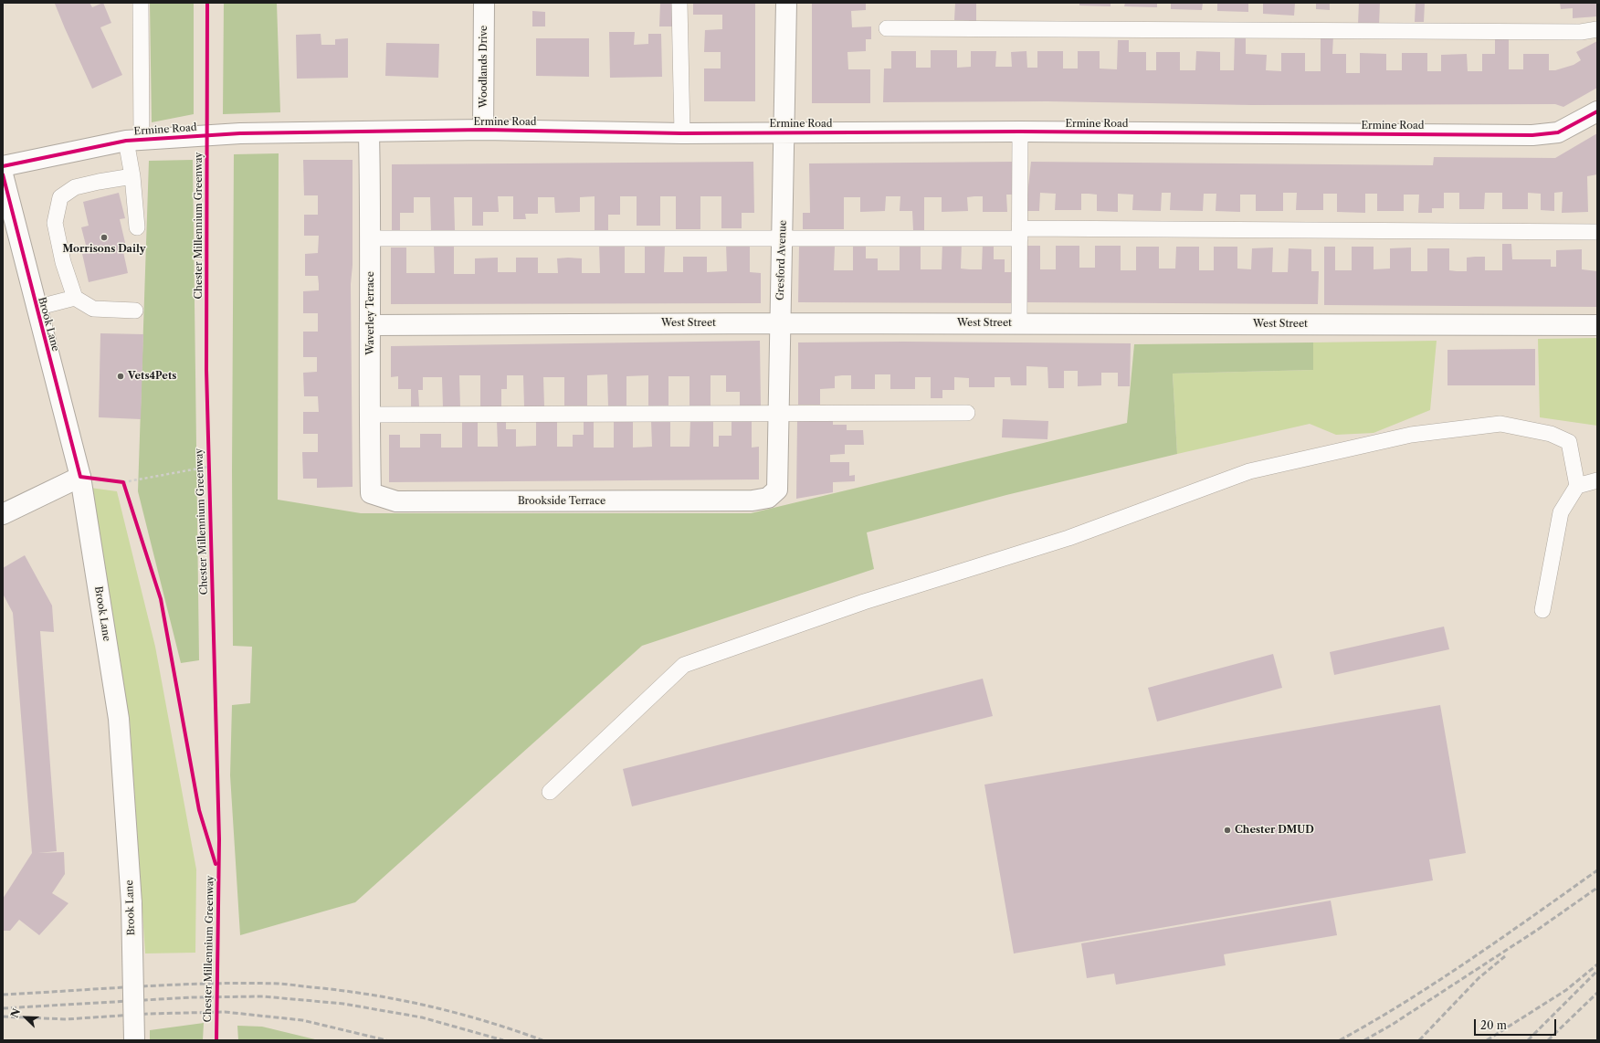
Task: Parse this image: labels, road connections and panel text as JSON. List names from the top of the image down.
{
  "streets": {
    "street": [
      "Woodlands Drive",
      "Ermine Road",
      "Gresford Avenue",
      "Waverley Terrace",
      "West Street",
      "Brook Lane",
      "Brookside Terrace"
    ],
    "cycle path": ["Chester Millennium Greenway"]
  },
  "crossings": [
    ["Woodlands Drive", "Ermine Road"],
    ["Ermine Road", "Gresford Avenue"],
    ["Ermine Road", "Waverley Terrace"],
    ["Gresford Avenue", "West Street"],
    ["Gresford Avenue", "Brookside Terrace"],
    ["Waverley Terrace", "West Street"],
    ["Waverley Terrace", "Brookside Terrace"]
  ],
  "places": ["Morrisons Daily", "Vets4Pets", "Chester DMUD"],
  "scale_bar": "20 m",
  "north": "top left"
}
